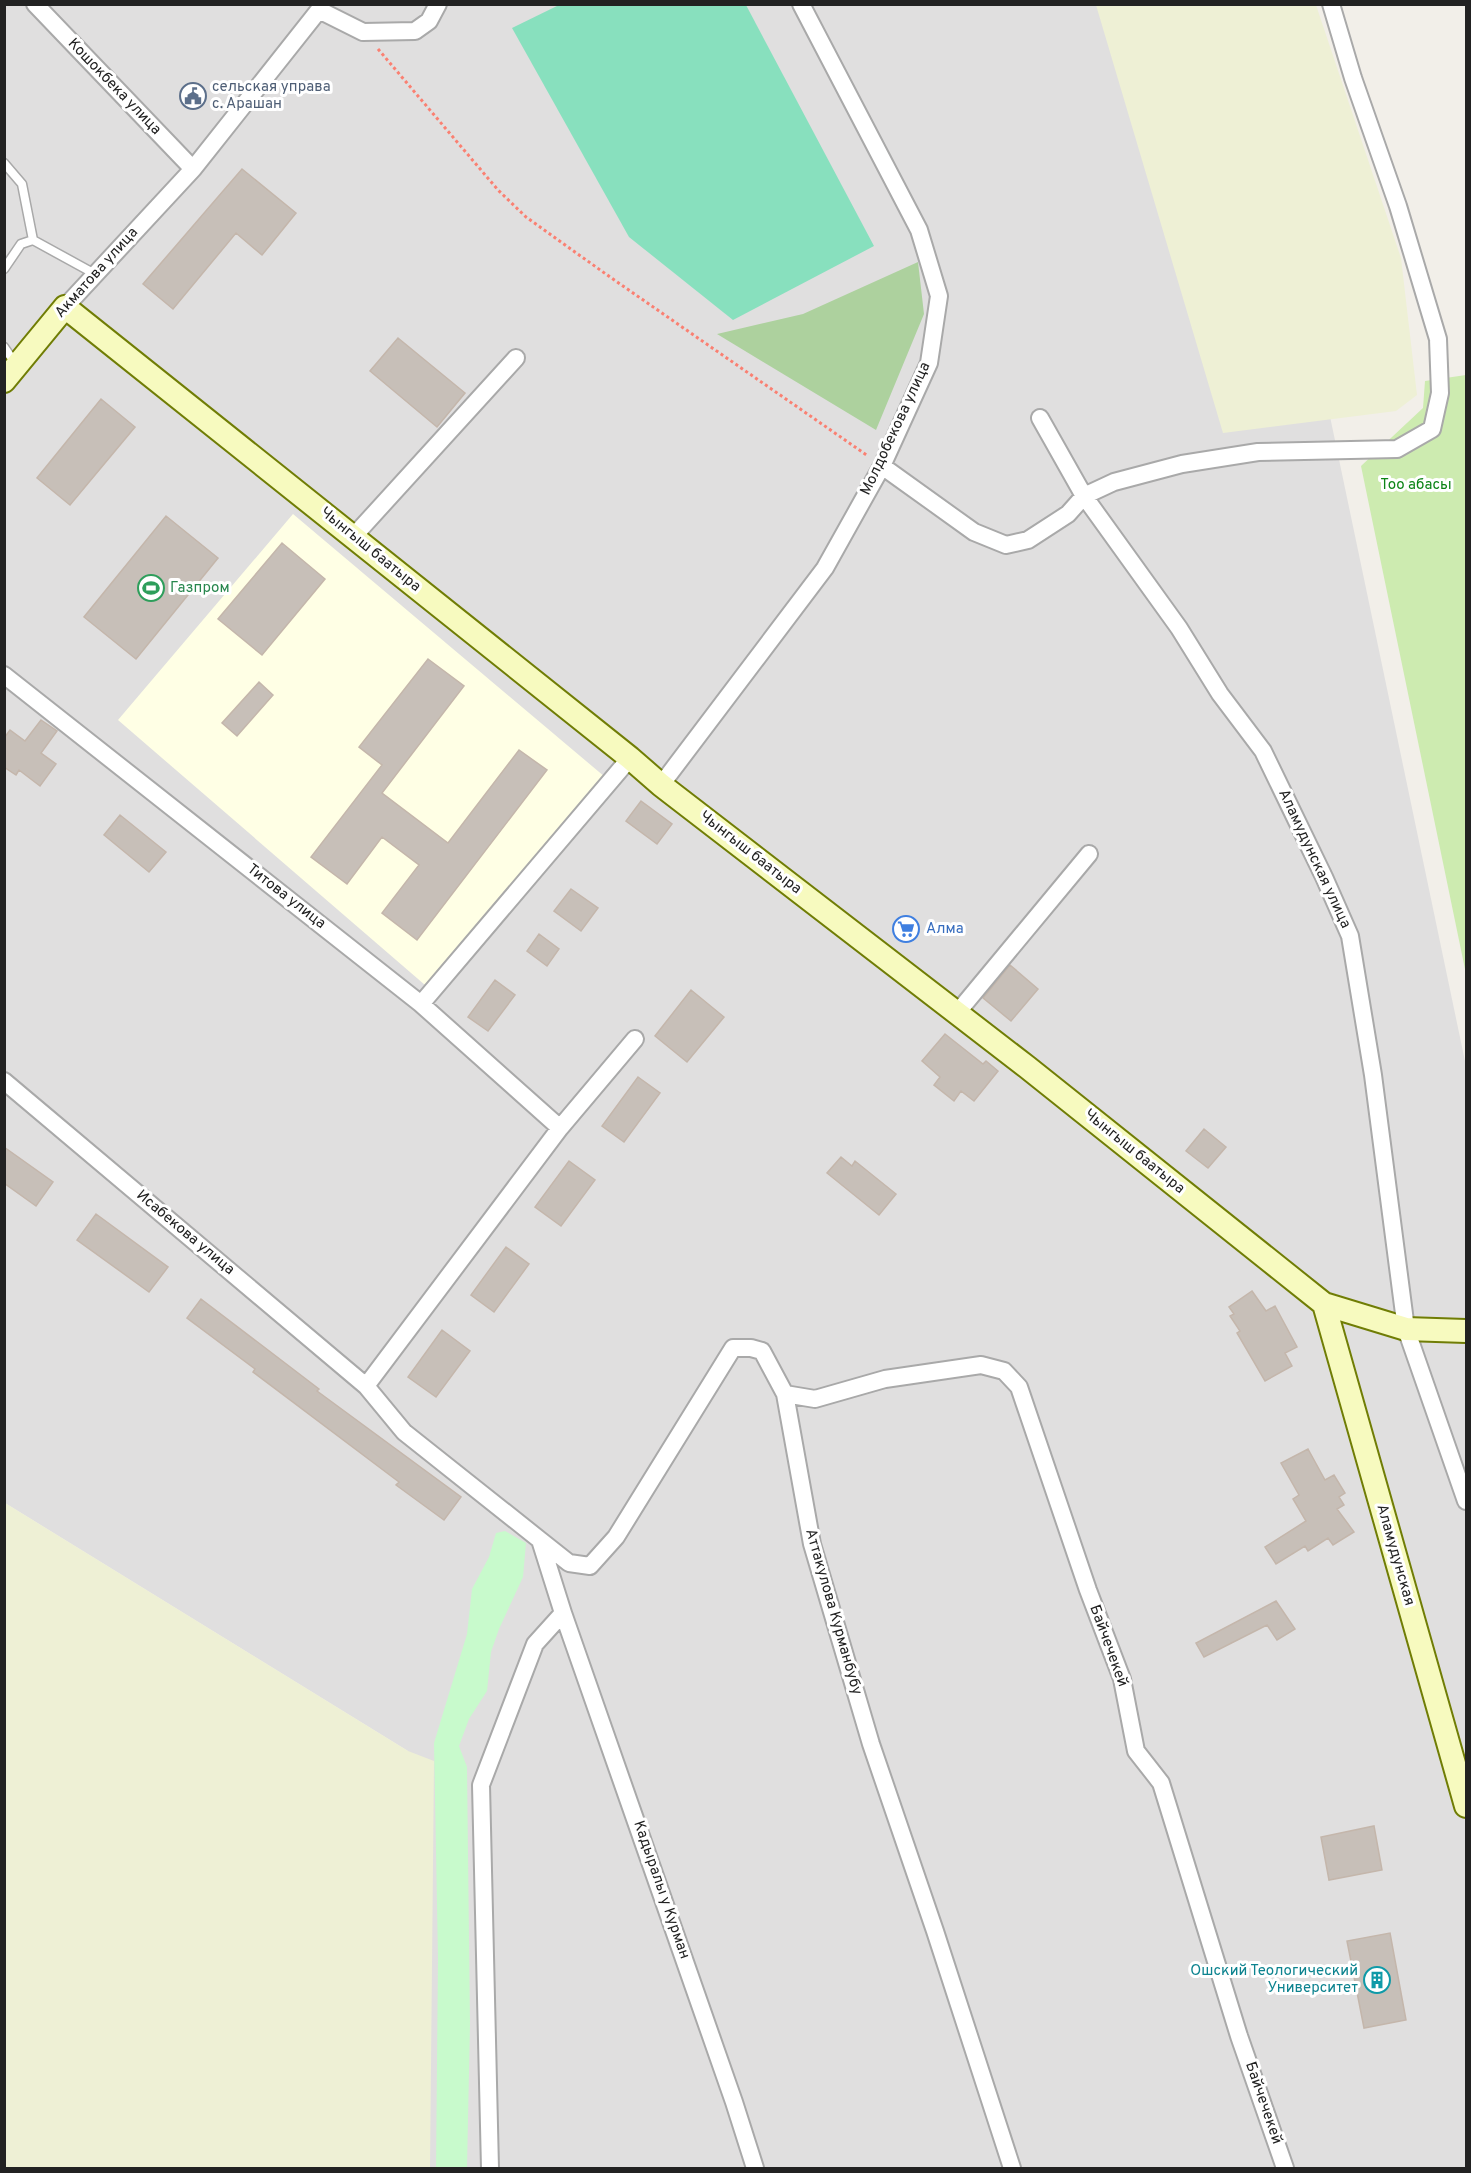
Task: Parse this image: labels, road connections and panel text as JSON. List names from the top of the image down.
{
  "streets": {
    "main road": ["Акматова улица", "Чынгыш баатыра", "Аламудунская"],
    "street": [
      "Кошокбека улица",
      "Молдобекова улица",
      "Аламудунская улица",
      "Титова улица",
      "Исабекова улица",
      "Аттакулова Курманбубу",
      "Байчечекей",
      "Кадыралы у Курман"
    ]
  },
  "crossings": [
    ["Кошокбека улица", "Акматова улица"],
    ["Акматова улица", "Чынгыш баатыра"],
    ["Молдобекова улица", "Чынгыш баатыра"],
    ["Чынгыш баатыра", "Аламудунская улица"],
    ["Чынгыш баатыра", "Аламудунская"],
    ["Исабекова улица", "Аттакулова Курманбубу"],
    ["Исабекова улица", "Кадыралы у Курман"],
    ["Аттакулова Курманбубу", "Байчечекей"],
    ["Аттакулова Курманбубу", "Кадыралы у Курман"]
  ],
  "parks": ["Тоо абасы"],
  "places": {
    "public building": ["сельская управа с. Арашан"],
    "sports": ["Газпром"],
    "supermarket": ["Алма"],
    "building": ["Ошский Теологический Университет"]
  }
}
